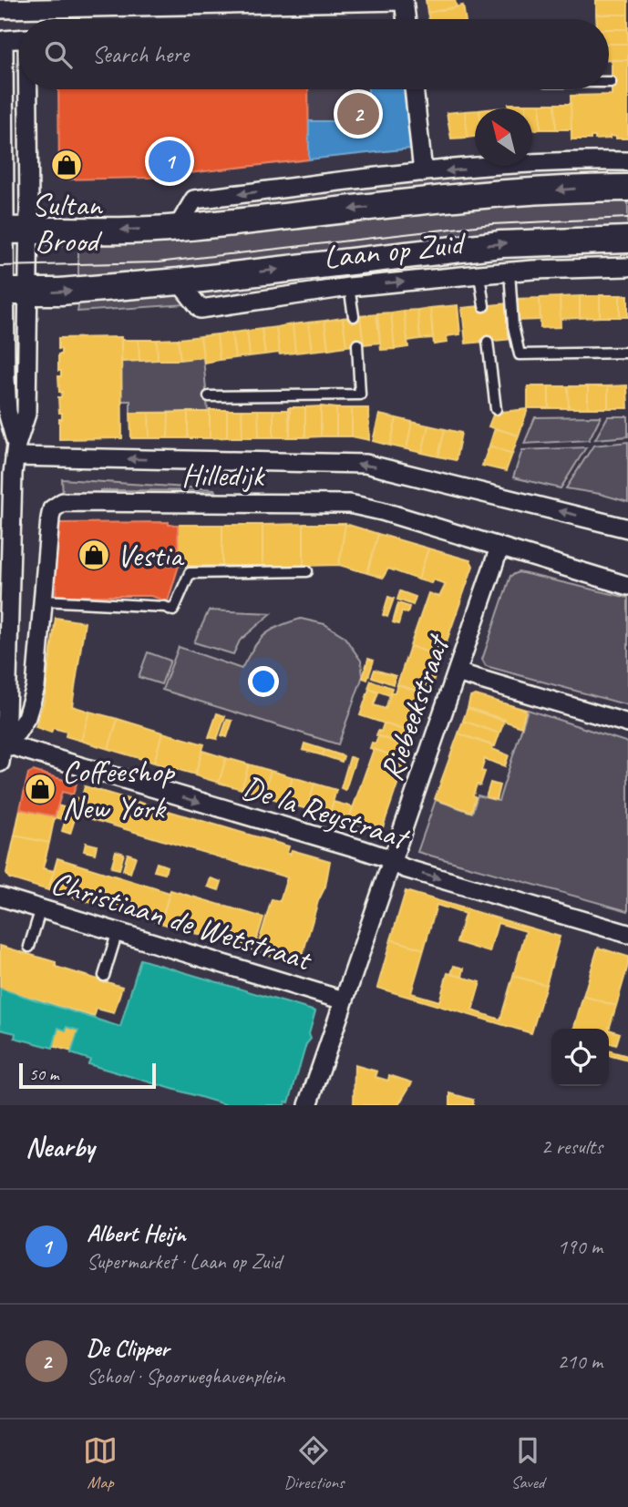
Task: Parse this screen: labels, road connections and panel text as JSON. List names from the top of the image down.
{
  "streets": {
    "main road": ["Laan op Zuid"],
    "street": [
      "Hilledijk",
      "Riebeekstraat",
      "De la Reystraat",
      "Christiaan de Wetstraat"
    ]
  },
  "crossings": [
    ["Hilledijk", "Riebeekstraat"],
    ["Hilledijk", "De la Reystraat"],
    ["Riebeekstraat", "De la Reystraat"],
    ["Riebeekstraat", "Christiaan de Wetstraat"]
  ],
  "one_way": ["Hilledijk", "De la Reystraat"],
  "places": {
    "shop": ["Sultan Brood", "Vestia", "Coffeeshop New York"]
  },
  "scale_bar": "50 m",
  "north": "top left",
  "page": {
    "search": "Search here",
    "pins": ["2", "1"],
    "scale": "50 m",
    "heading": ["Nearby", "2 results"],
    "list": [
      {
        "mark": "1",
        "name": "Albert Heijn",
        "note": "Supermarket · Laan op Zuid",
        "value": "190 m"
      },
      {
        "mark": "2",
        "name": "De Clipper",
        "note": "School · Spoorweghavenplein",
        "value": "210 m"
      }
    ],
    "nav": ["Map", "Directions", "Saved"]
  }
}
